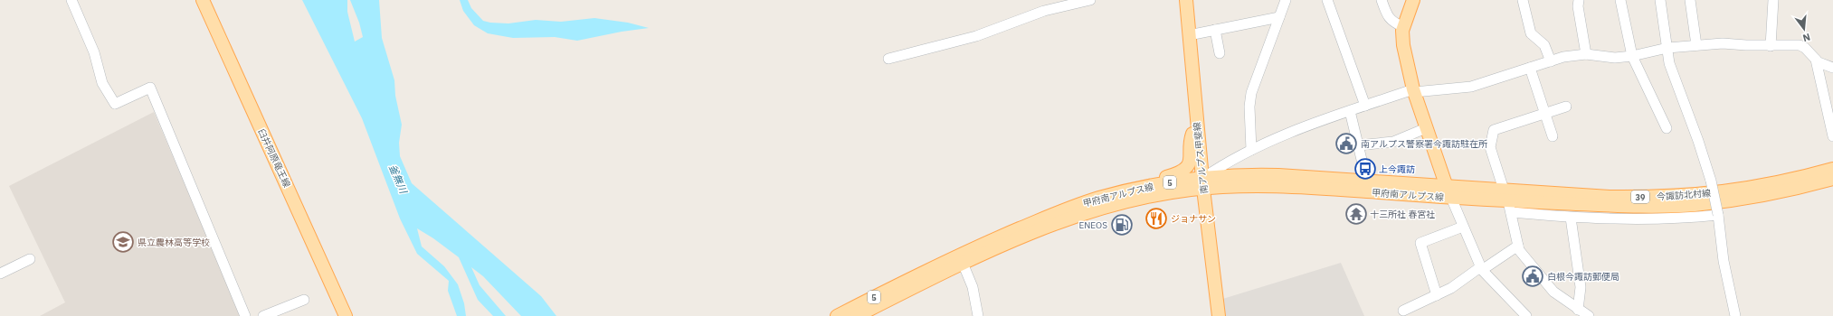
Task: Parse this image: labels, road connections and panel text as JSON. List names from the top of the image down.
{
  "streets": {
    "main road": [
      "臼井阿原竜王線",
      "南アルプス甲斐線",
      "5",
      "甲府南アルプス線",
      "今諏訪北村線",
      "39"
    ]
  },
  "crossings": [
    ["南アルプス甲斐線", "甲府南アルプス線"],
    ["甲府南アルプス線", "今諏訪北村線"]
  ],
  "water": ["釜無川"],
  "places": {
    "public building": ["南アルプス警察署今諏訪駐在所", "白根今諏訪郵便局"],
    "bus stop": ["上今諏訪"],
    "temple": ["十三所社 春宮社"],
    "restaurant": ["ジョナサン"],
    "fuel station": ["ENEOS"],
    "school or university": ["県立農林高等学校"]
  },
  "north": "bottom"
}
